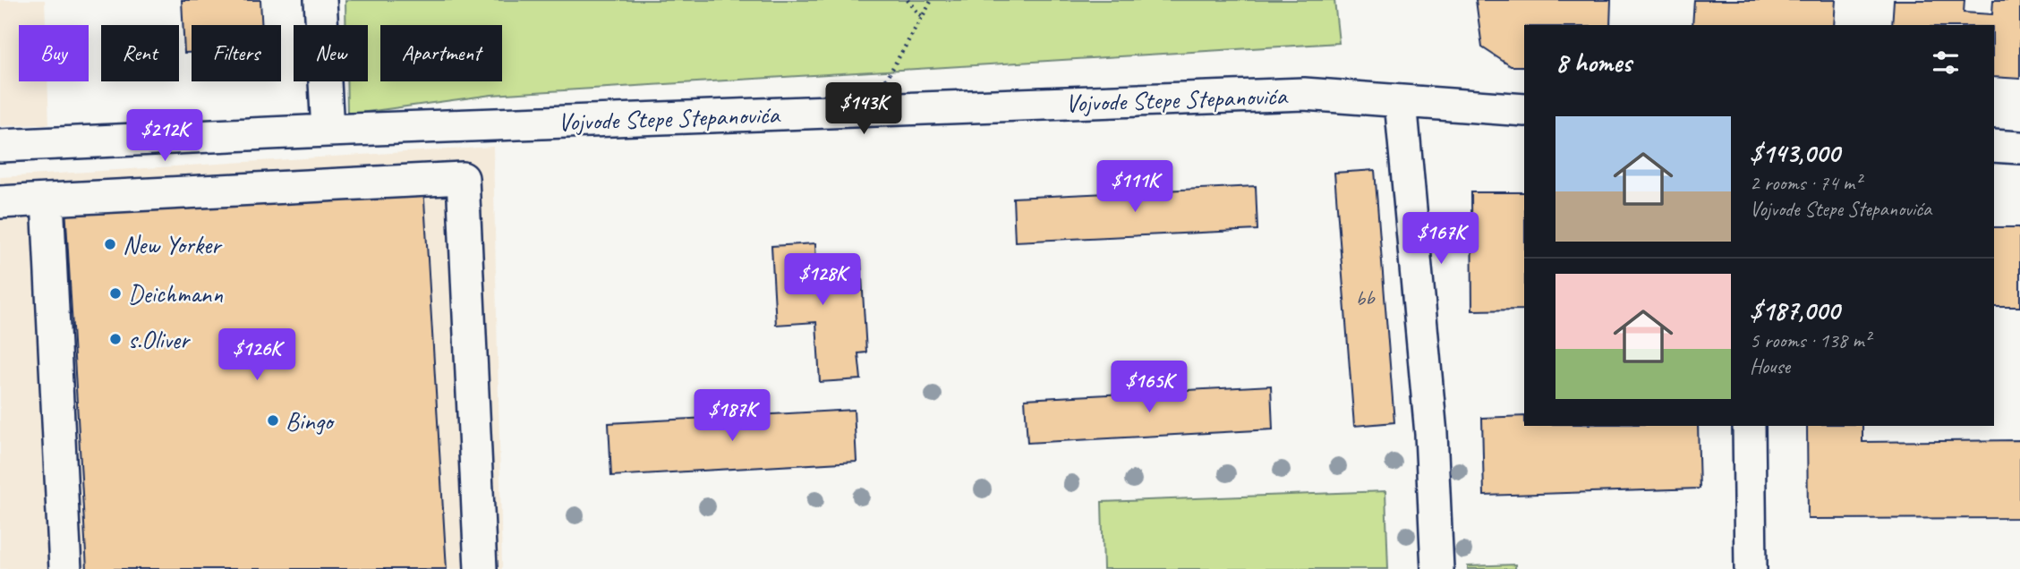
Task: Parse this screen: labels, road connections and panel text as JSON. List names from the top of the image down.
{
  "streets": {
    "street": ["Vojvode Stepe Stepanovića"]
  },
  "places": [
    "New Yorker",
    "Deichmann",
    "s.Oliver",
    "Bingo"
  ],
  "house_numbers": ["bb"],
  "page": {
    "chip": [
      "Buy",
      "Rent",
      "Filters",
      "New",
      "Apartment"
    ],
    "heading": "8 homes",
    "price": [
      "$143K",
      "$212K",
      "$111K",
      "$167K",
      "$128K",
      "$126K",
      "$165K",
      "$187K"
    ],
    "list": [
      {
        "name": "$143,000",
        "note": "2 rooms · 74 m² · Vojvode Stepe Stepanovića"
      },
      {
        "name": "$187,000",
        "note": "5 rooms · 138 m² · House"
      }
    ]
  }
}
